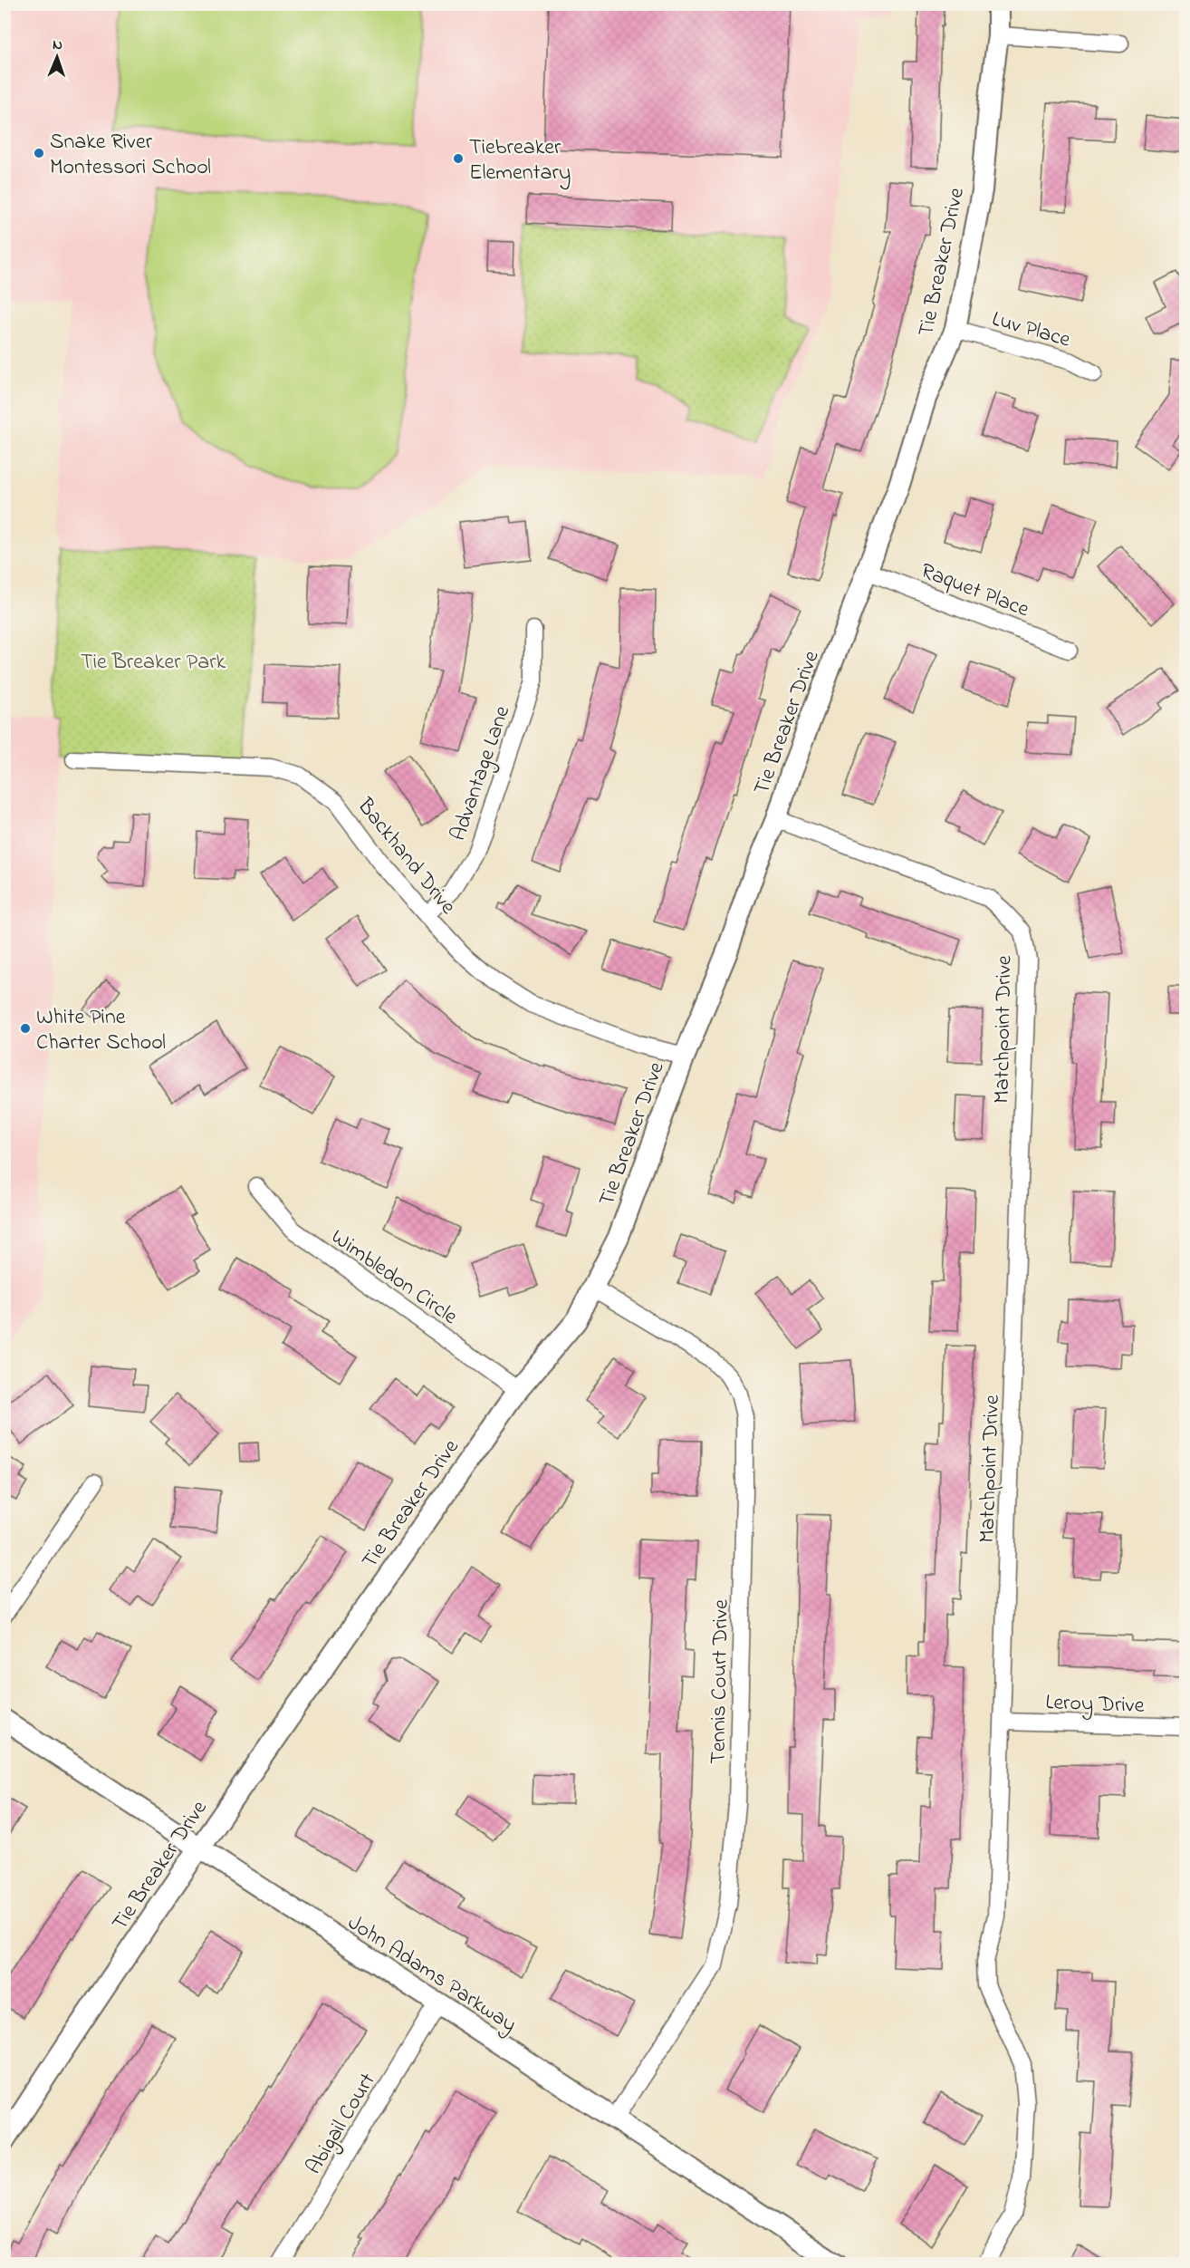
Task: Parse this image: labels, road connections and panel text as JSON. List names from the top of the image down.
{
  "streets": {
    "street": [
      "Tie Breaker Drive",
      "Luv Place",
      "Raquet Place",
      "Advantage Lane",
      "Backhand Drive",
      "Matchpoint Drive",
      "Wimbledon Circle",
      "Tennis Court Drive",
      "Leroy Drive",
      "John Adams Parkway",
      "Abigail Court"
    ]
  },
  "crossings": [
    ["Tie Breaker Drive", "Luv Place"],
    ["Tie Breaker Drive", "Raquet Place"],
    ["Tie Breaker Drive", "Backhand Drive"],
    ["Tie Breaker Drive", "Matchpoint Drive"],
    ["Tie Breaker Drive", "Wimbledon Circle"],
    ["Tie Breaker Drive", "Tennis Court Drive"],
    ["Tie Breaker Drive", "John Adams Parkway"],
    ["Advantage Lane", "Backhand Drive"],
    ["Matchpoint Drive", "Leroy Drive"],
    ["Tennis Court Drive", "John Adams Parkway"],
    ["John Adams Parkway", "Abigail Court"]
  ],
  "parks": ["Tie Breaker Park"],
  "places": ["Snake River Montessori School", "Tiebreaker Elementary", "White Pine Charter School"],
  "north": "top"
}
